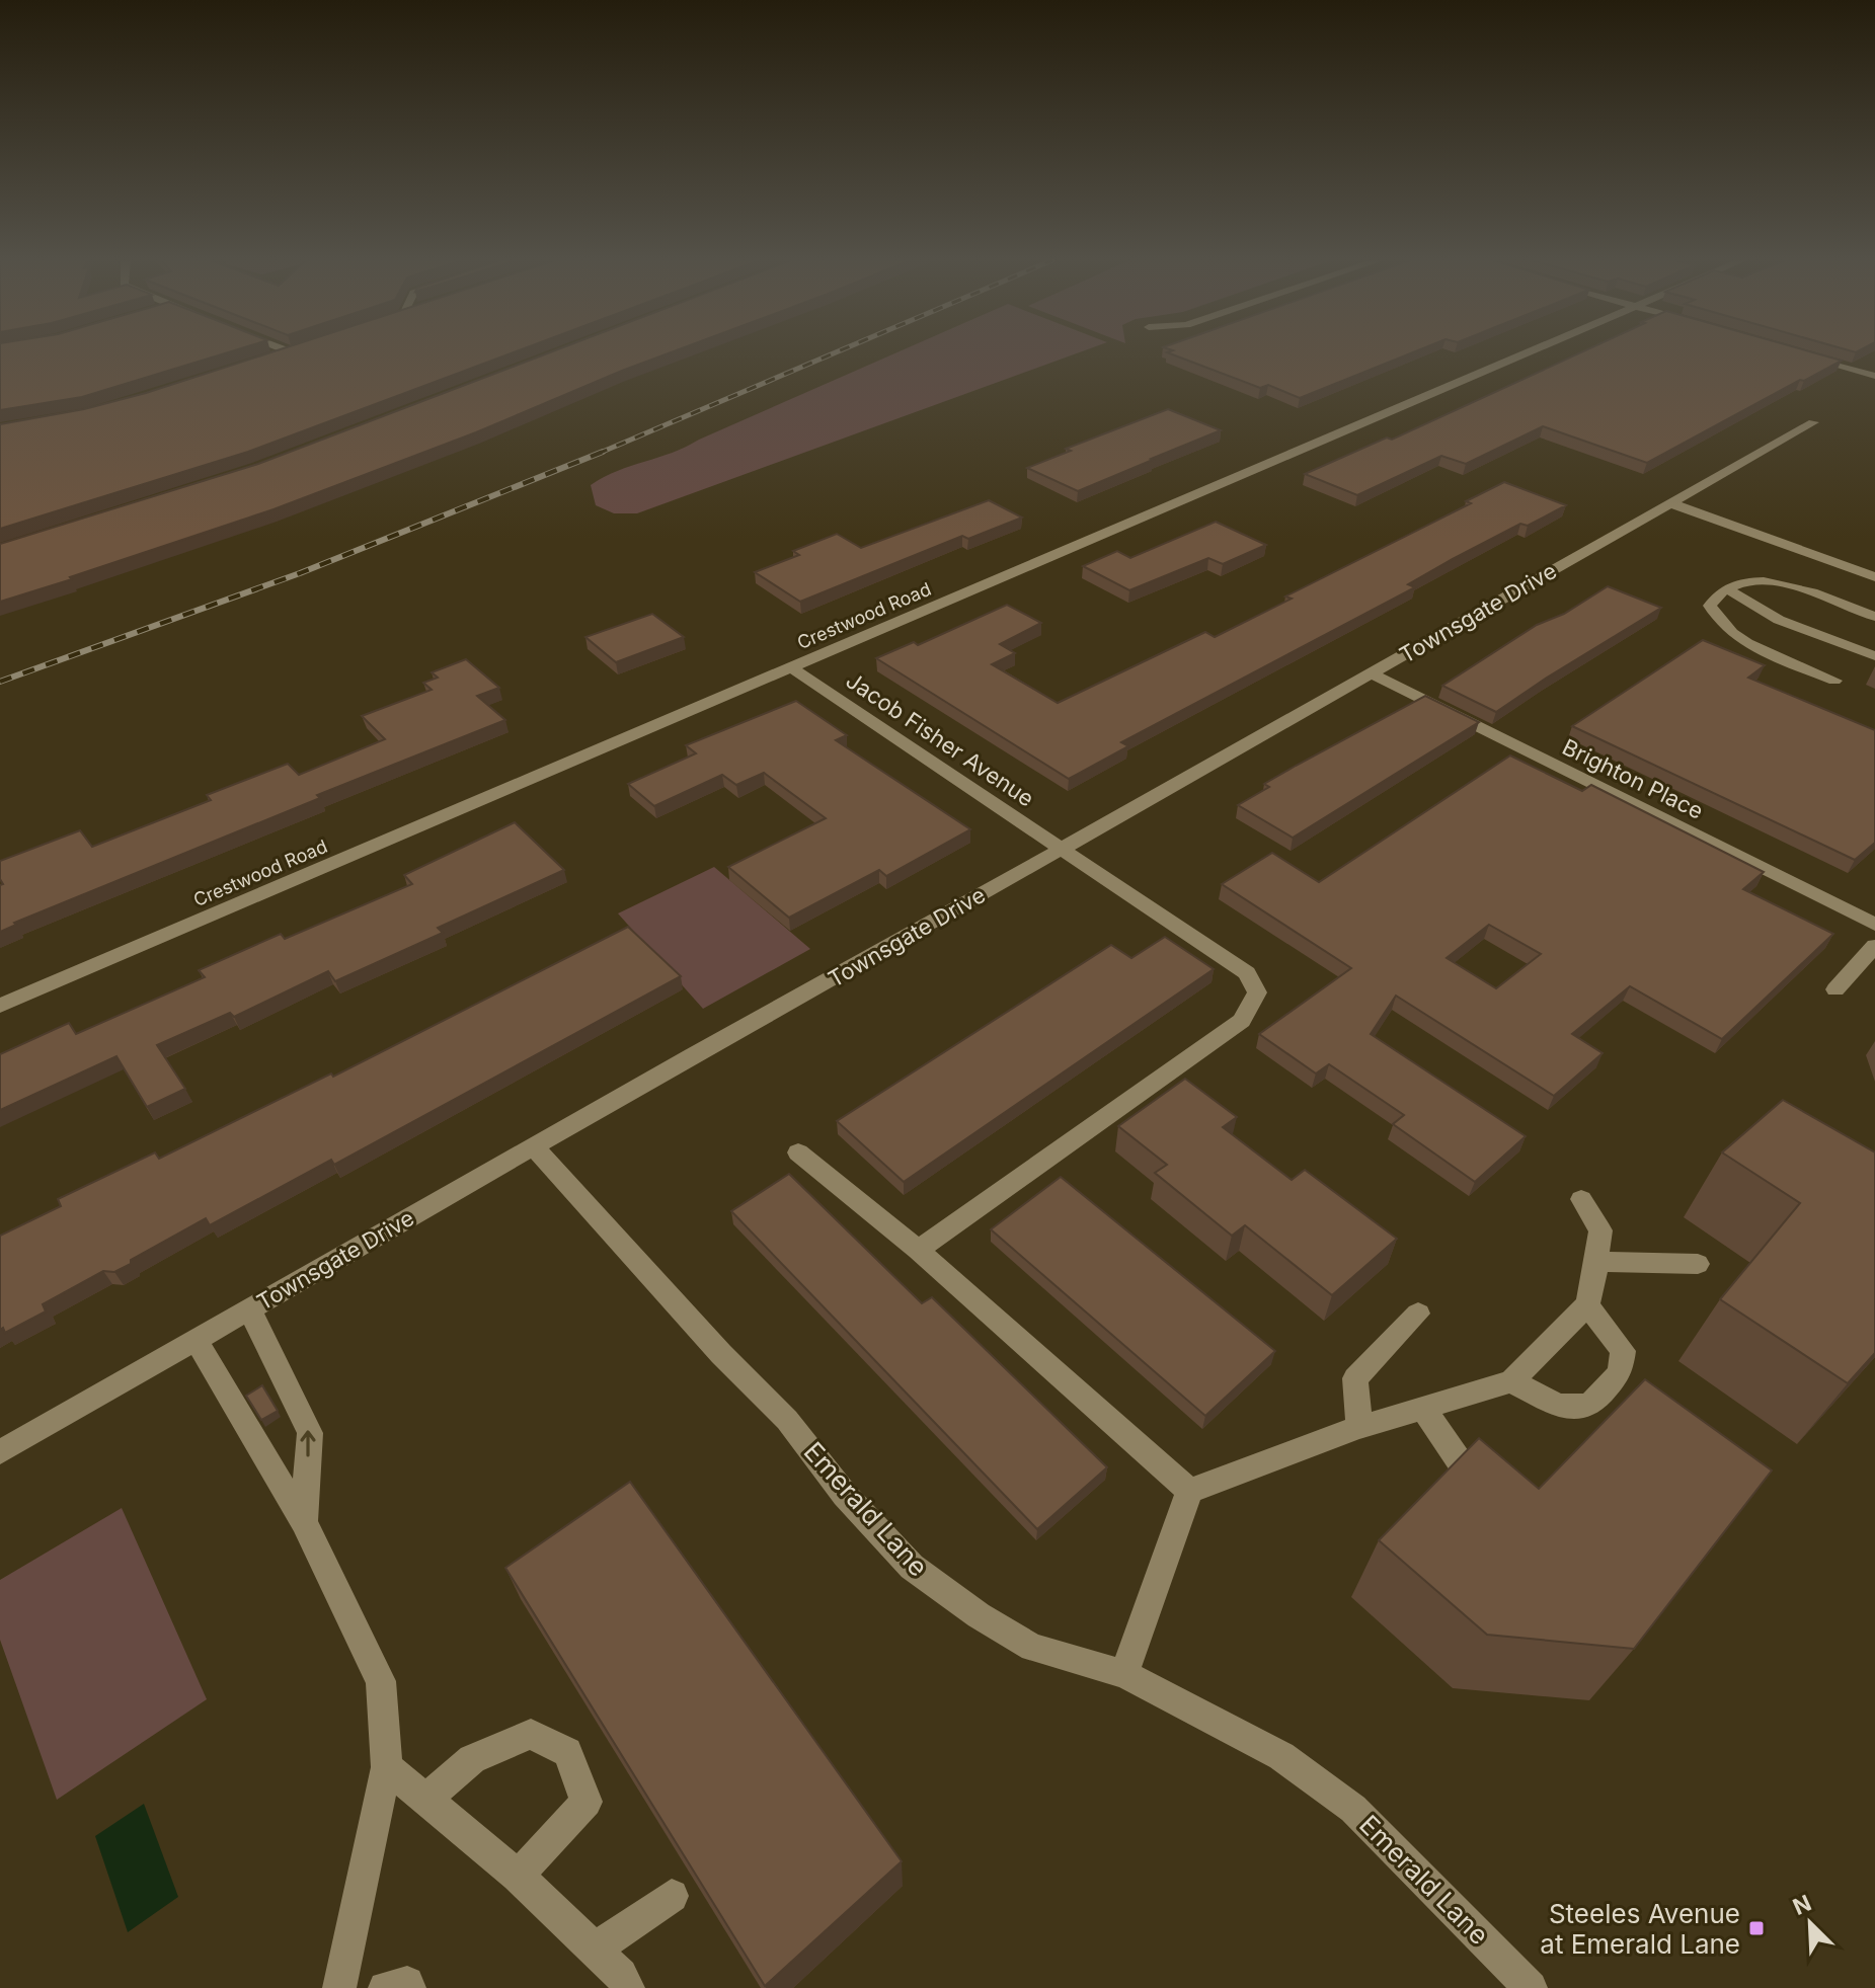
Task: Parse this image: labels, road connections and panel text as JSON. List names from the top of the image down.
{
  "streets": {
    "street": [
      "Townsgate Drive",
      "Crestwood Road",
      "Jacob Fisher Avenue",
      "Brighton Place",
      "Emerald Lane"
    ]
  },
  "crossings": [
    ["Townsgate Drive", "Jacob Fisher Avenue"],
    ["Townsgate Drive", "Brighton Place"],
    ["Townsgate Drive", "Emerald Lane"],
    ["Crestwood Road", "Jacob Fisher Avenue"]
  ],
  "places": {
    "transit": ["Steeles Avenue at Emerald Lane"]
  },
  "north": "top left"
}
